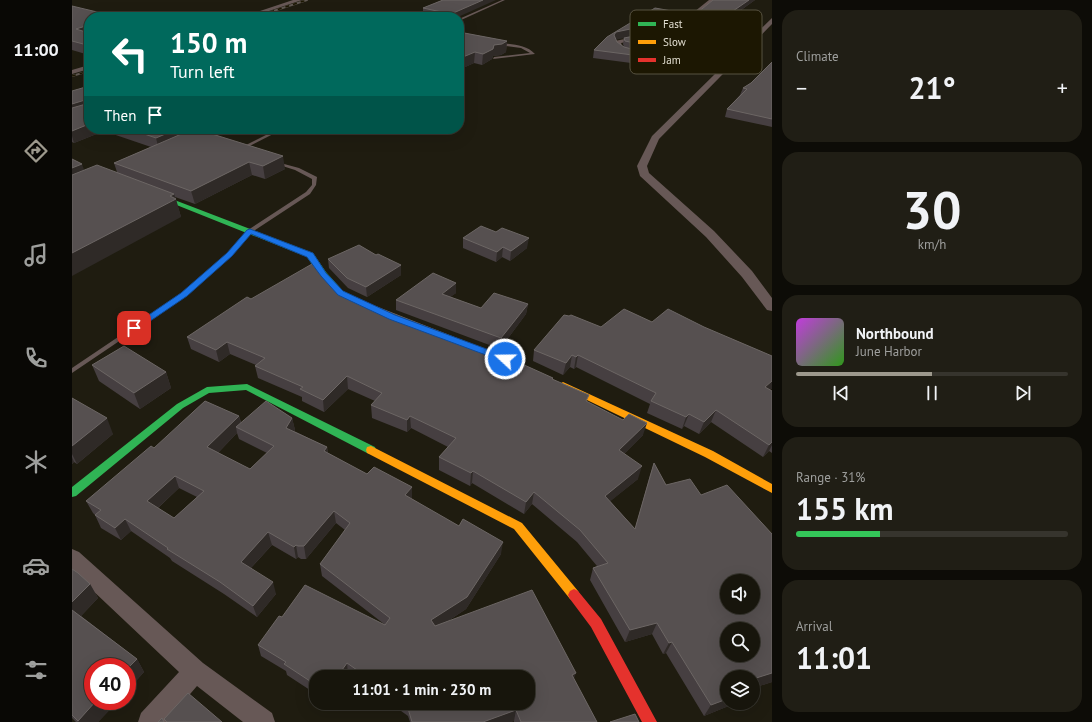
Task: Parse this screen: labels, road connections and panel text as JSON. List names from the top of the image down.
{
  "legend": ["Fast", "Slow", "Jam"],
  "page": {
    "tabs": "11:00",
    "tile": [
      "Climate",
      ["30", "km/h"],
      ["Range · 31%", "155 km"],
      ["Arrival", "11:01"]
    ],
    "turn": ["150 m", "Turn left"],
    "heat": ["−", "21°", "+"],
    "then": "Then",
    "song": ["Northbound", "June Harbor"],
    "limit": "40",
    "trip": "11:01 · 1 min · 230 m"
  }
}
